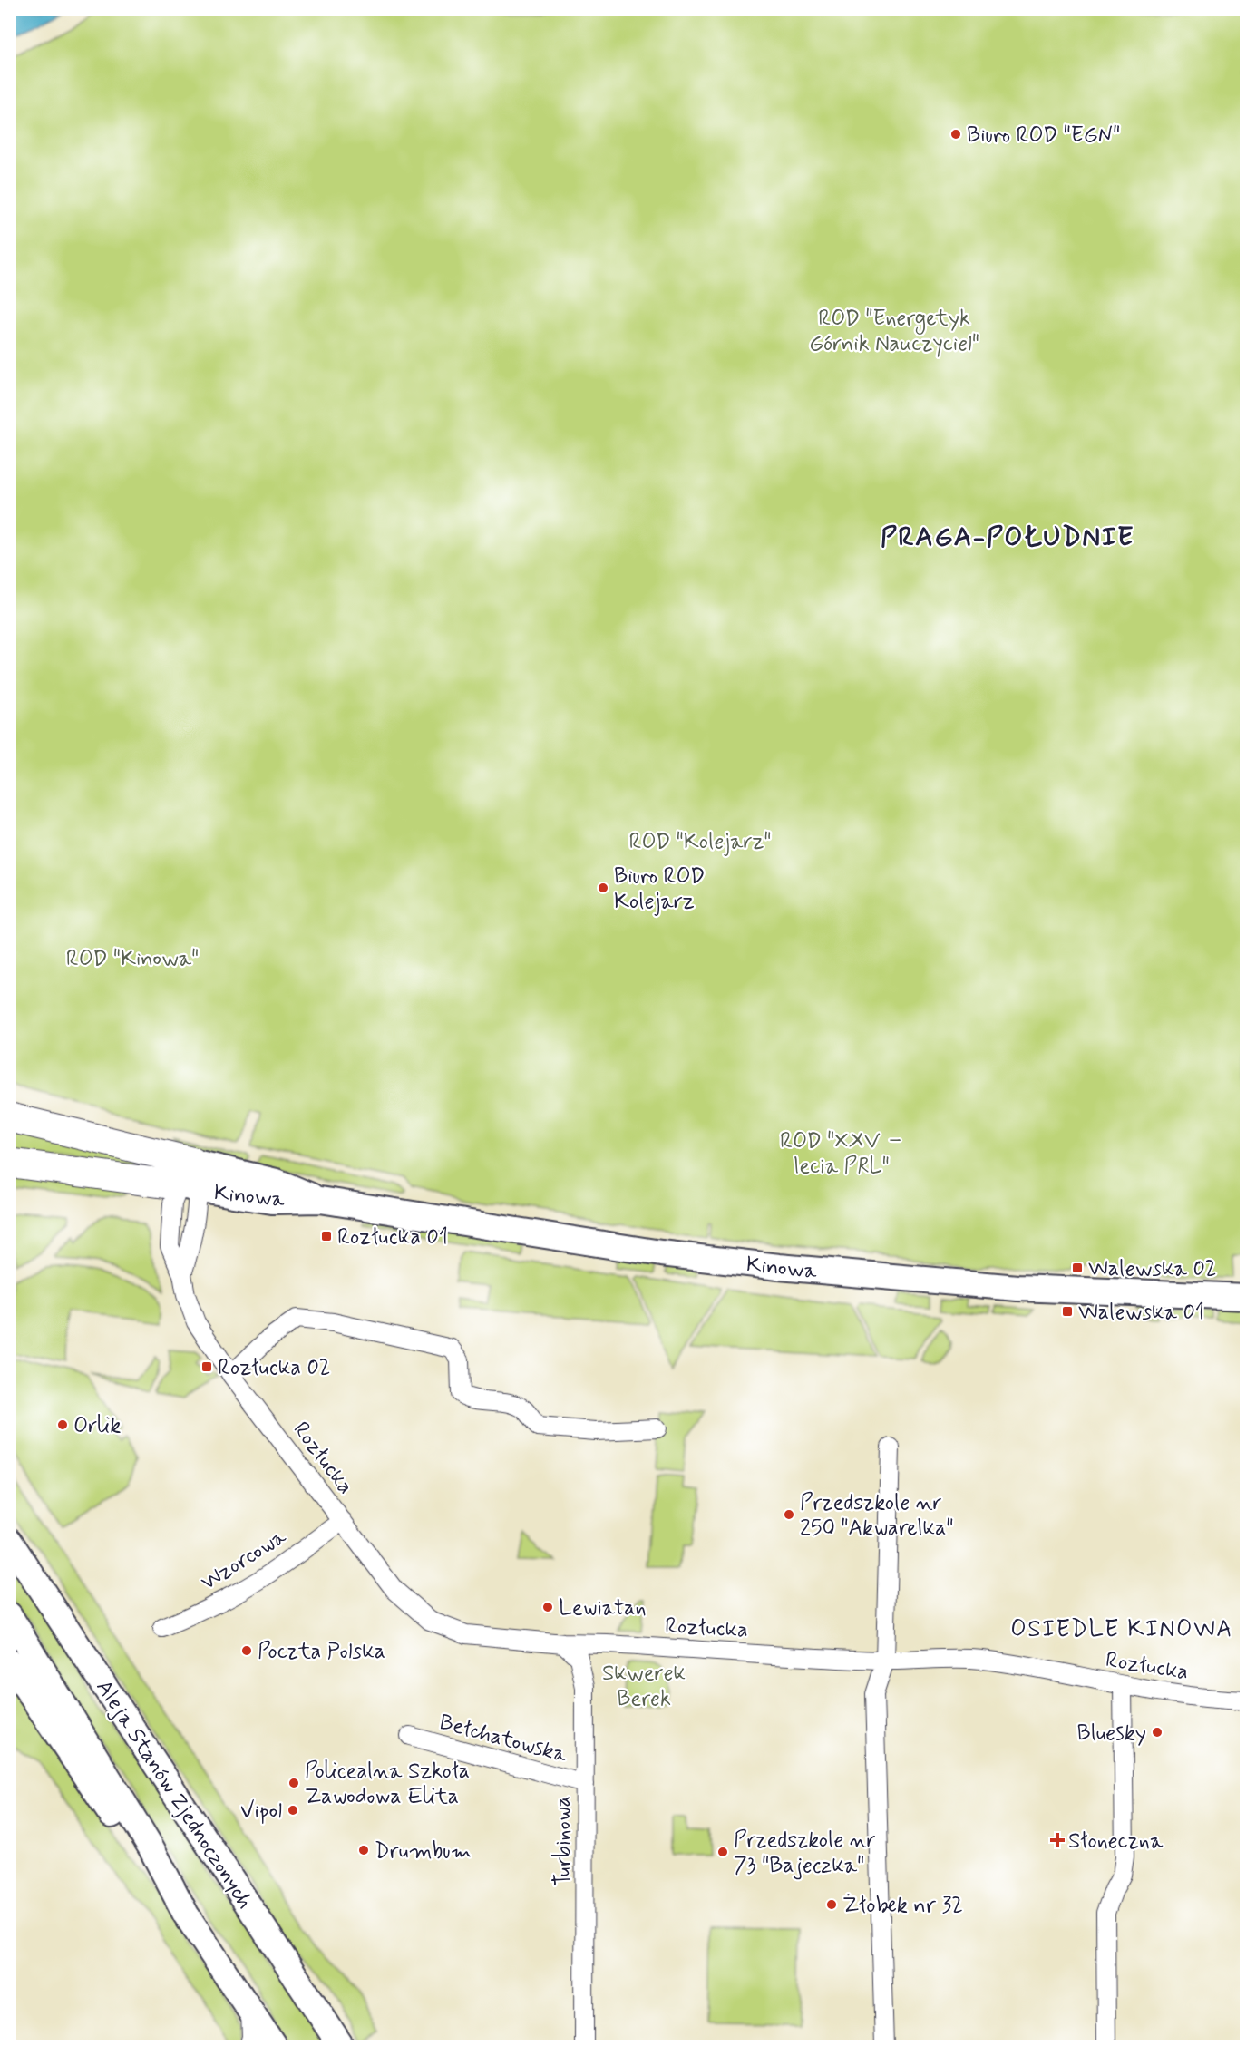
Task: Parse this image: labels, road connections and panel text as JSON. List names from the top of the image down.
{
  "streets": {
    "main road": ["Kinowa", "Aleja Stanów Zjednoczonych"],
    "street": [
      "Rozłucka",
      "Wzorcowa",
      "Bełchatowska",
      "Turbinowa"
    ]
  },
  "crossings": [
    ["Kinowa", "Rozłucka"],
    ["Rozłucka", "Wzorcowa"],
    ["Rozłucka", "Turbinowa"],
    ["Bełchatowska", "Turbinowa"]
  ],
  "districts": ["PRAGA-POŁUDNIE", "OSIEDLE KINOWA"],
  "parks": [
    "ROD \"Energetyk Górnik Nauczyciel\"",
    "ROD \"Kolejarz\"",
    "ROD \"Kinowa\"",
    "ROD \"XXV – lecia PRL\"",
    "Skwerek Berek"
  ],
  "places": {
    "other": [
      "Biuro ROD \"EGN\"",
      "Biuro ROD Kolejarz",
      "Orlik",
      "Przedszkole nr 250 \"Akwarelka\"",
      "Lewiatan",
      "Poczta Polska",
      "Bluesky",
      "Policealna Szkoła Zawodowa Elita",
      "Vipol",
      "Drumbum",
      "Przedszkole nr 73 \"Bajeczka\"",
      "Żłobek nr 32"
    ],
    "transit": [
      "Rozłucka 01",
      "Walewska 02",
      "Walewska 01",
      "Rozłucka 02"
    ],
    "health": ["Słoneczna"]
  }
}
